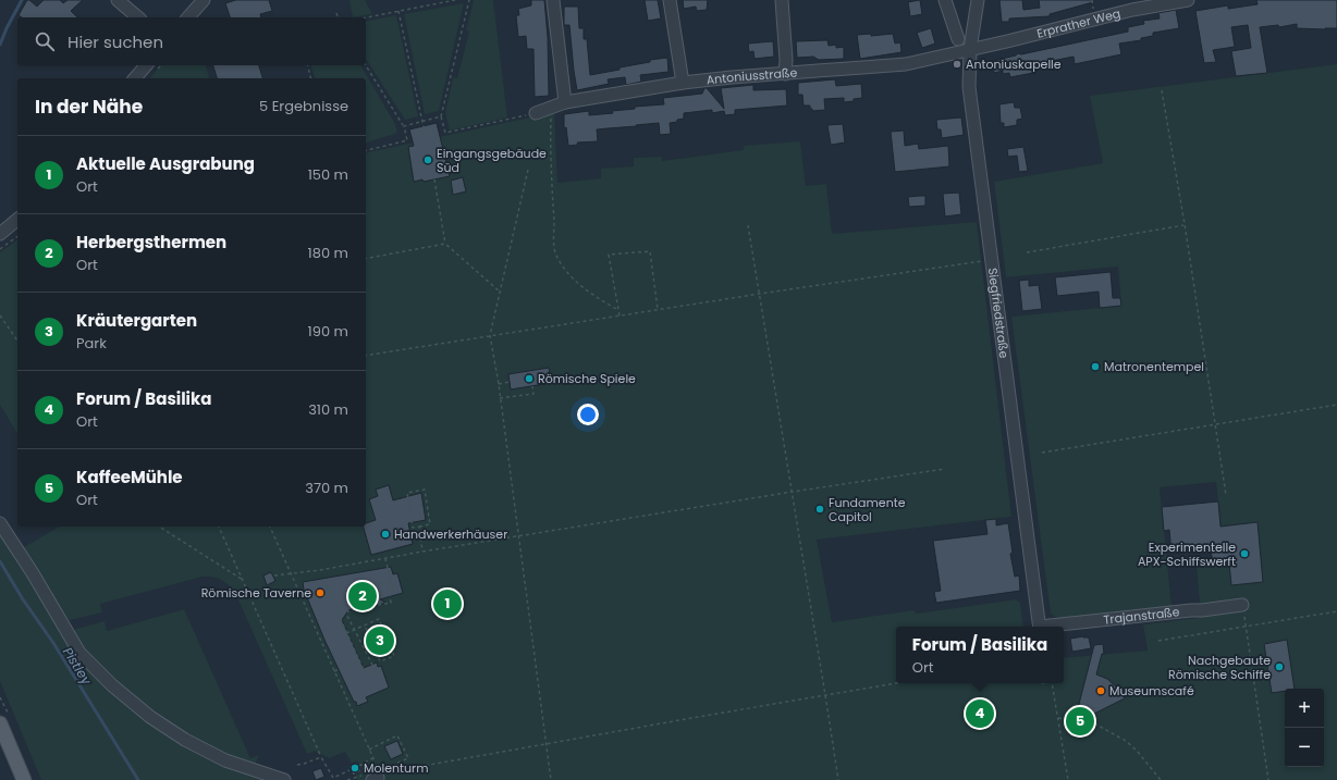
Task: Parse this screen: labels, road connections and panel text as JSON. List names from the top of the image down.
{
  "streets": {
    "street": [
      "Erprather Weg",
      "Antoniusstraße",
      "Siegfriedstraße",
      "Trajanstraße"
    ]
  },
  "crossings": [
    ["Erprather Weg", "Antoniusstraße"],
    ["Erprather Weg", "Siegfriedstraße"],
    ["Antoniusstraße", "Siegfriedstraße"]
  ],
  "water": ["Pistley"],
  "places": [
    "Antoniuskapelle",
    "Eingangsgebäude Süd",
    "Matronentempel",
    "Römische Spiele",
    "Fundamente Capitol",
    "Handwerkerhäuser",
    "Experimentelle APX-Schiffswerft",
    "Römische Taverne",
    "Nachgebaute Römische Schiffe",
    "Museumscafé",
    "Molenturm"
  ],
  "page": {
    "search": "Hier suchen",
    "heading": ["In der Nähe", "5 Ergebnisse"],
    "list": [
      {
        "mark": "1",
        "name": "Aktuelle Ausgrabung",
        "note": "Ort",
        "value": "150 m"
      },
      {
        "mark": "2",
        "name": "Herbergsthermen",
        "note": "Ort",
        "value": "180 m"
      },
      {
        "mark": "3",
        "name": "Kräutergarten",
        "note": "Park",
        "value": "190 m"
      },
      {
        "mark": "4",
        "name": "Forum / Basilika",
        "note": "Ort",
        "value": "310 m"
      },
      {
        "mark": "5",
        "name": "KaffeeMühle",
        "note": "Ort",
        "value": "370 m"
      }
    ],
    "pins": [
      "2",
      "1",
      "3",
      "4",
      "5"
    ],
    "popup": ["Forum / Basilika", "Ort"],
    "map_buttons": ["+", "−"]
  }
}
